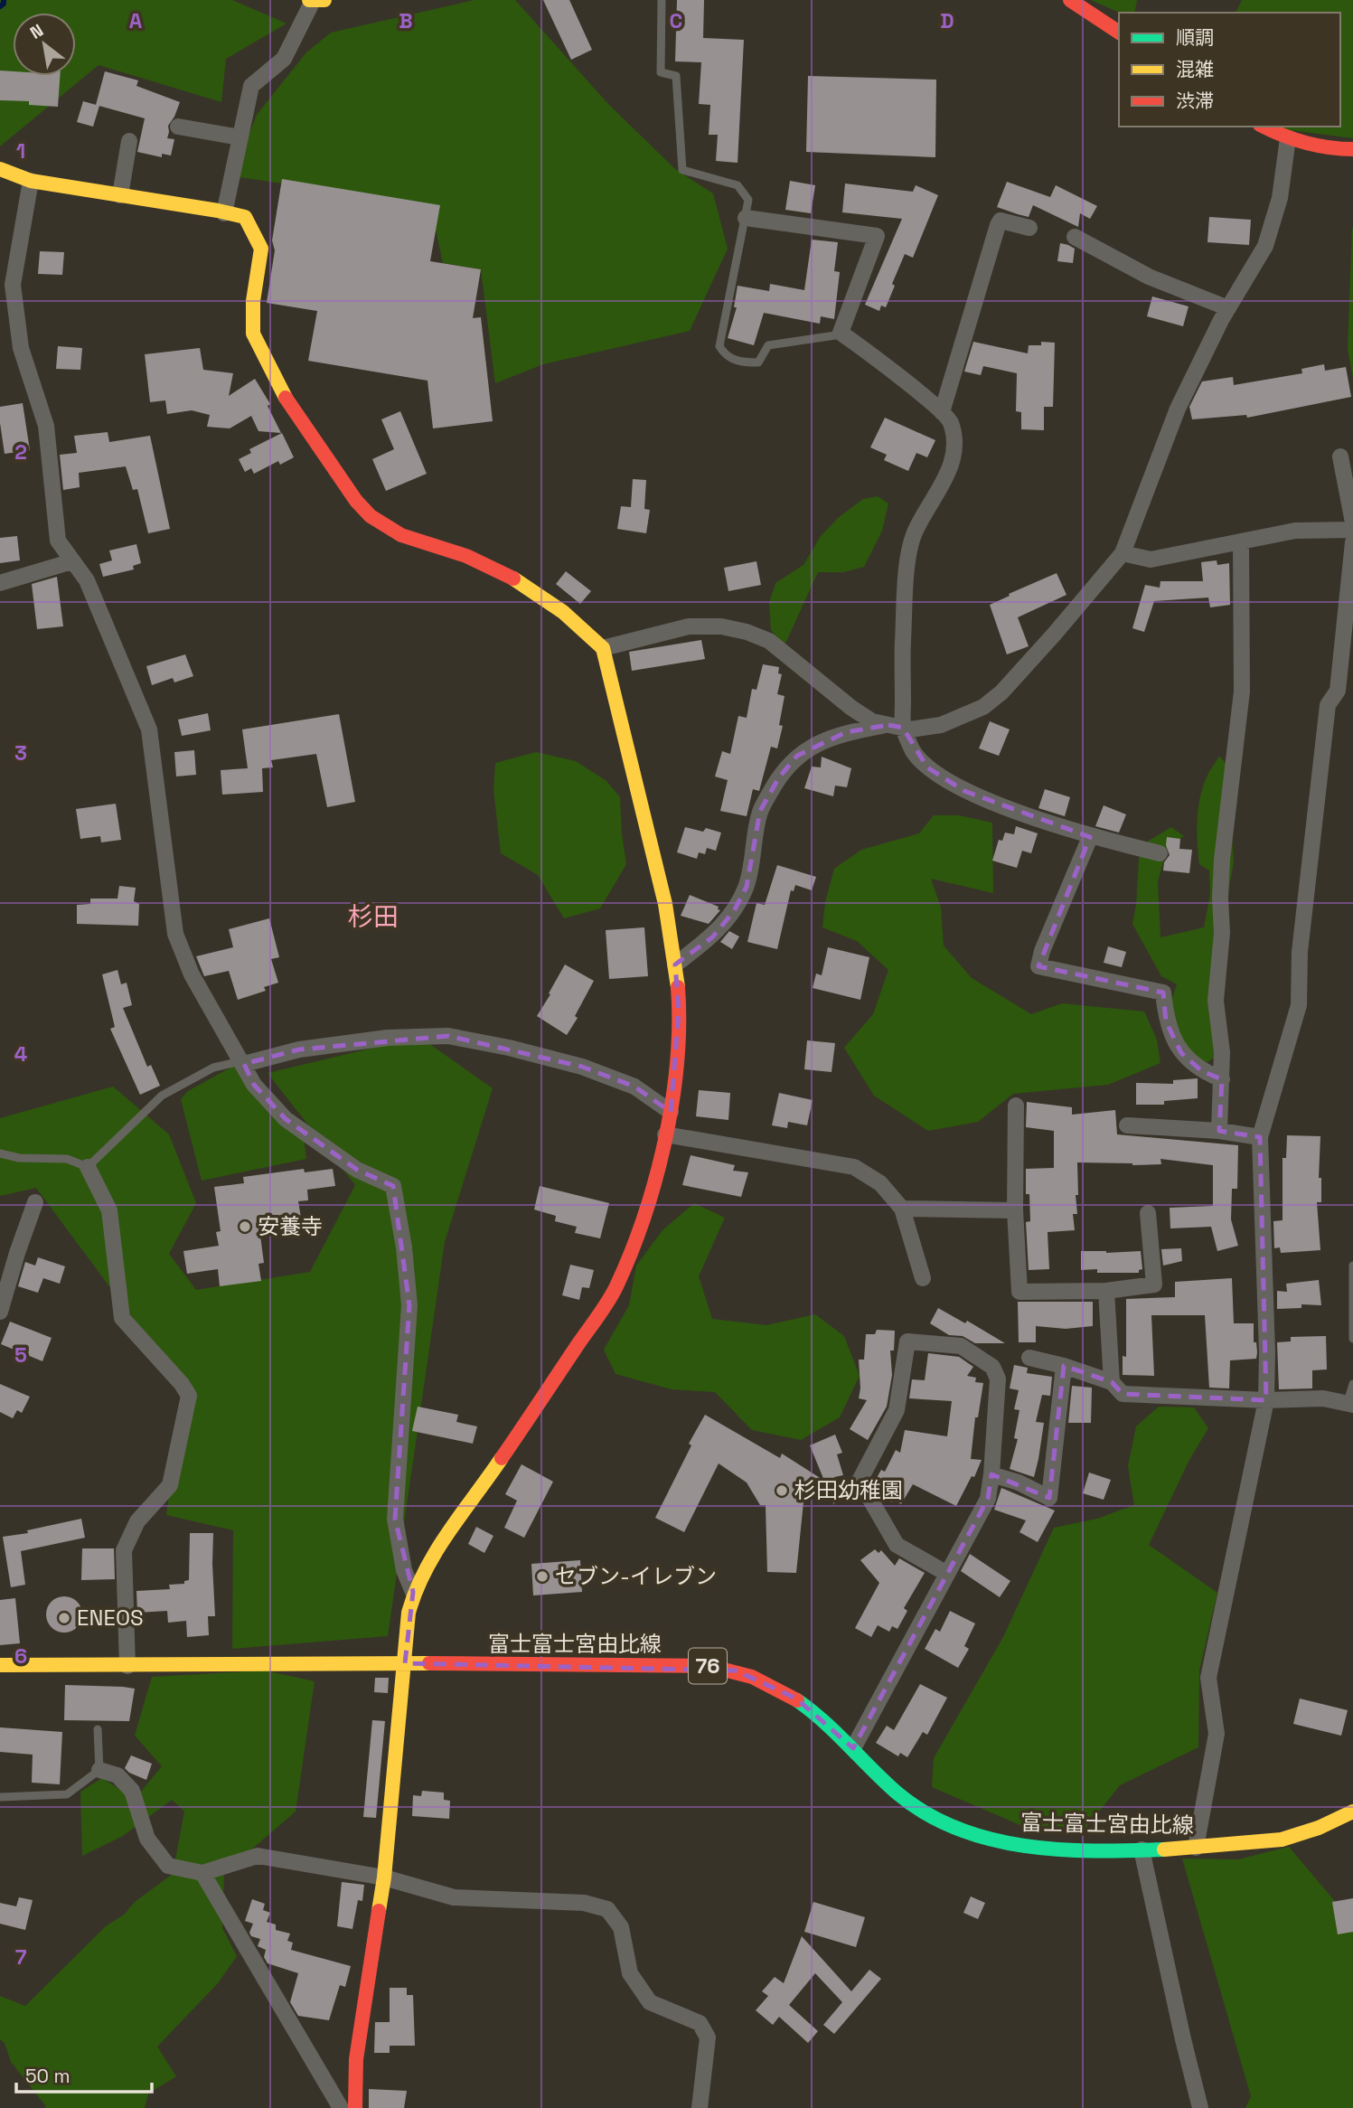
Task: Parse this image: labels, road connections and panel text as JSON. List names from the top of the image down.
{
  "streets": {
    "street": ["富士富士宮由比線", "76"]
  },
  "districts": ["杉田"],
  "places": [
    "安養寺",
    "杉田幼稚園",
    "セブン-イレブン",
    "ENEOS"
  ],
  "legend": ["順調", "混雑", "渋滞"],
  "scale_bar": "50 m",
  "north": "top left",
  "grid": {
    "columns": [
      "A",
      "B",
      "C",
      "D"
    ],
    "rows": [
      "1",
      "2",
      "3",
      "4",
      "5",
      "6",
      "7"
    ]
  }
}
